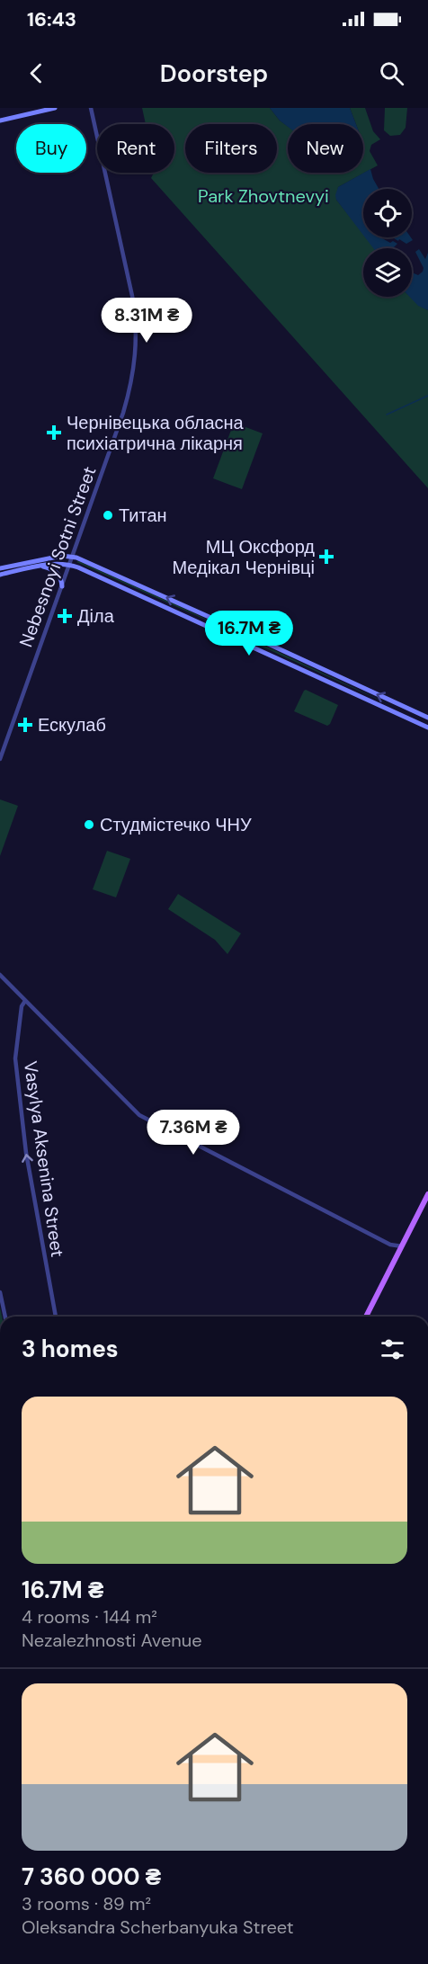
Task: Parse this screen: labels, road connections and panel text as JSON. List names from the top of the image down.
{
  "streets": {
    "street": ["Nebesnoyi Sotni Street", "Vasylya Aksenina Street"]
  },
  "one_way": ["Vasylya Aksenina Street"],
  "parks": ["Park Zhovtnevyi"],
  "places": {
    "health": [
      "Чернівецька обласна психіатрична лікарня",
      "МЦ Оксфорд Медікал Чернівці",
      "Діла",
      "Ескулаб"
    ],
    "other": ["Титан", "Студмістечко ЧНУ"]
  },
  "page": {
    "status": "16:43",
    "header": "Doorstep",
    "chip": [
      "Buy",
      "Rent",
      "Filters",
      "New"
    ],
    "price": ["8.31M ₴", "16.7M ₴", "7.36M ₴"],
    "heading": "3 homes",
    "list": [
      {
        "name": "16.7M ₴",
        "note": "4 rooms · 144 m² · Nezalezhnosti Avenue"
      },
      {
        "name": "7 360 000 ₴",
        "note": "3 rooms · 89 m² · Oleksandra Scherbanyuka Street"
      }
    ]
  }
}
